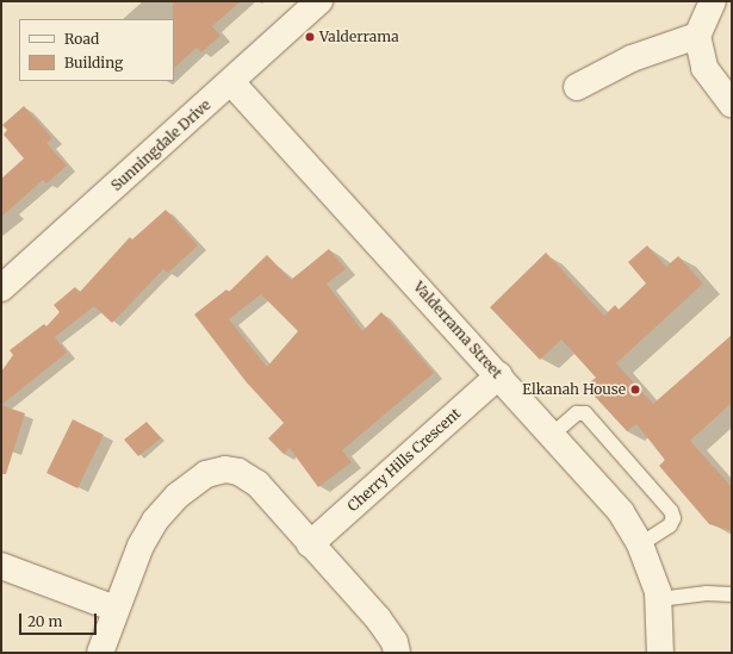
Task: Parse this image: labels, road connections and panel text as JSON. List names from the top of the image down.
{
  "streets": {
    "street": ["Sunningdale Drive", "Valderrama Street", "Cherry Hills Crescent"]
  },
  "crossings": [
    ["Sunningdale Drive", "Valderrama Street"],
    ["Valderrama Street", "Cherry Hills Crescent"]
  ],
  "places": ["Valderrama", "Elkanah House"],
  "legend": ["Road", "Building"],
  "scale_bar": "20 m"
}
